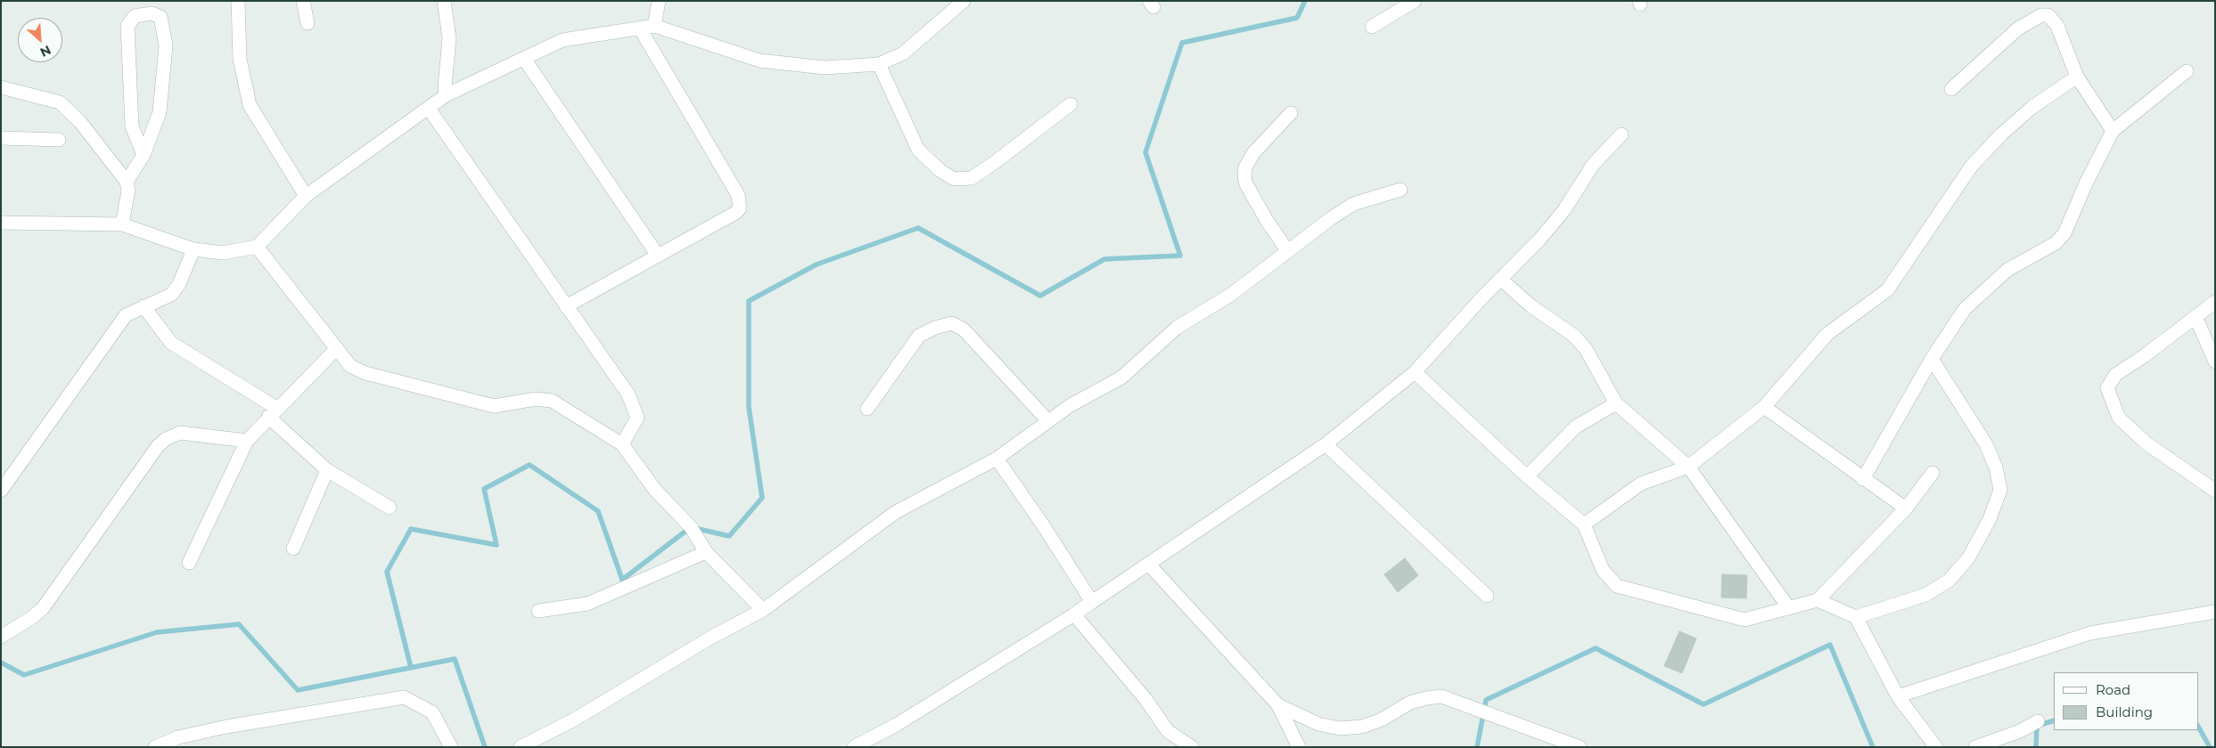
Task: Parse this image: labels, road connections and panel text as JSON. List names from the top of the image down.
{
  "legend": ["Road", "Building"],
  "north": "bottom right"
}
